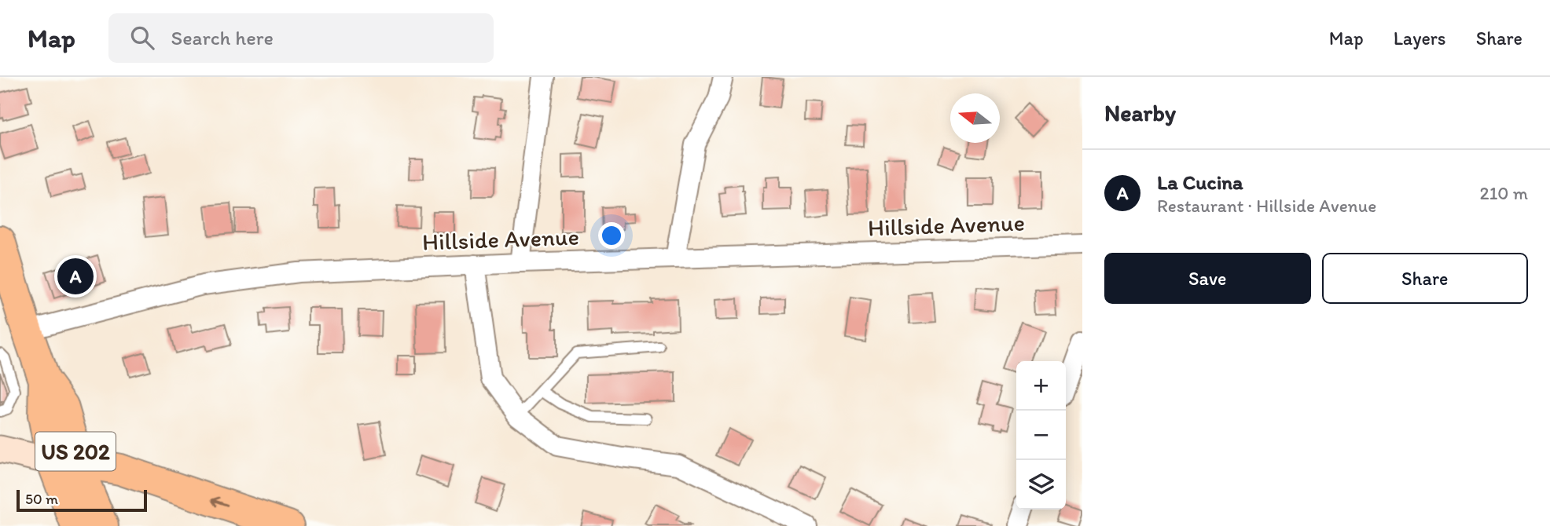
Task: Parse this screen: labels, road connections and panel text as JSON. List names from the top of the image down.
{
  "streets": {
    "highway": ["US 202"],
    "street": ["Hillside Avenue"]
  },
  "crossings": [
    ["Hillside Avenue", "US 202"]
  ],
  "scale_bar": "50 m",
  "north": "left",
  "page": {
    "header": "Map",
    "search": "Search here",
    "nav": ["Map", "Layers", "Share"],
    "heading": "Nearby",
    "list": [
      {
        "mark": "A",
        "name": "La Cucina",
        "note": "Restaurant · Hillside Avenue",
        "value": "210 m"
      }
    ],
    "buttons": ["Save", "Share"],
    "pins": "A",
    "map_buttons": ["+", "−"],
    "scale": "50 m"
  }
}
